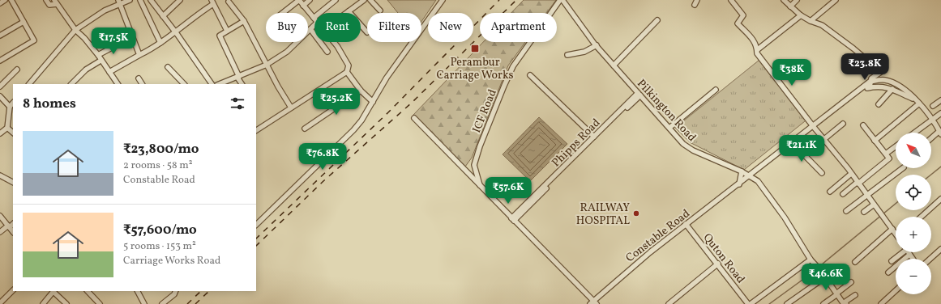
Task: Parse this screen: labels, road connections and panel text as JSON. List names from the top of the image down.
{
  "streets": {
    "street": [
      "Pilkington Road",
      "ICF Road",
      "Phipps Road",
      "Constable Road",
      "Quton Road"
    ]
  },
  "crossings": [
    ["Pilkington Road", "ICF Road"],
    ["Pilkington Road", "Phipps Road"],
    ["Pilkington Road", "Constable Road"],
    ["Constable Road", "Quton Road"]
  ],
  "places": {
    "transit": ["Perambur Carriage Works"],
    "other": ["RAILWAY HOSPITAL"]
  },
  "north": "top left",
  "page": {
    "chip": [
      "Buy",
      "Rent",
      "Filters",
      "New",
      "Apartment"
    ],
    "price": [
      "₹17.5K",
      "₹23.8K",
      "₹38K",
      "₹25.2K",
      "₹21.1K",
      "₹76.8K",
      "₹57.6K",
      "₹46.6K"
    ],
    "heading": "8 homes",
    "list": [
      {
        "name": "₹23,800/mo",
        "note": "2 rooms · 58 m² · Constable Road"
      },
      {
        "name": "₹57,600/mo",
        "note": "5 rooms · 153 m² · Carriage Works Road"
      }
    ],
    "map_buttons": ["+", "−"]
  }
}
